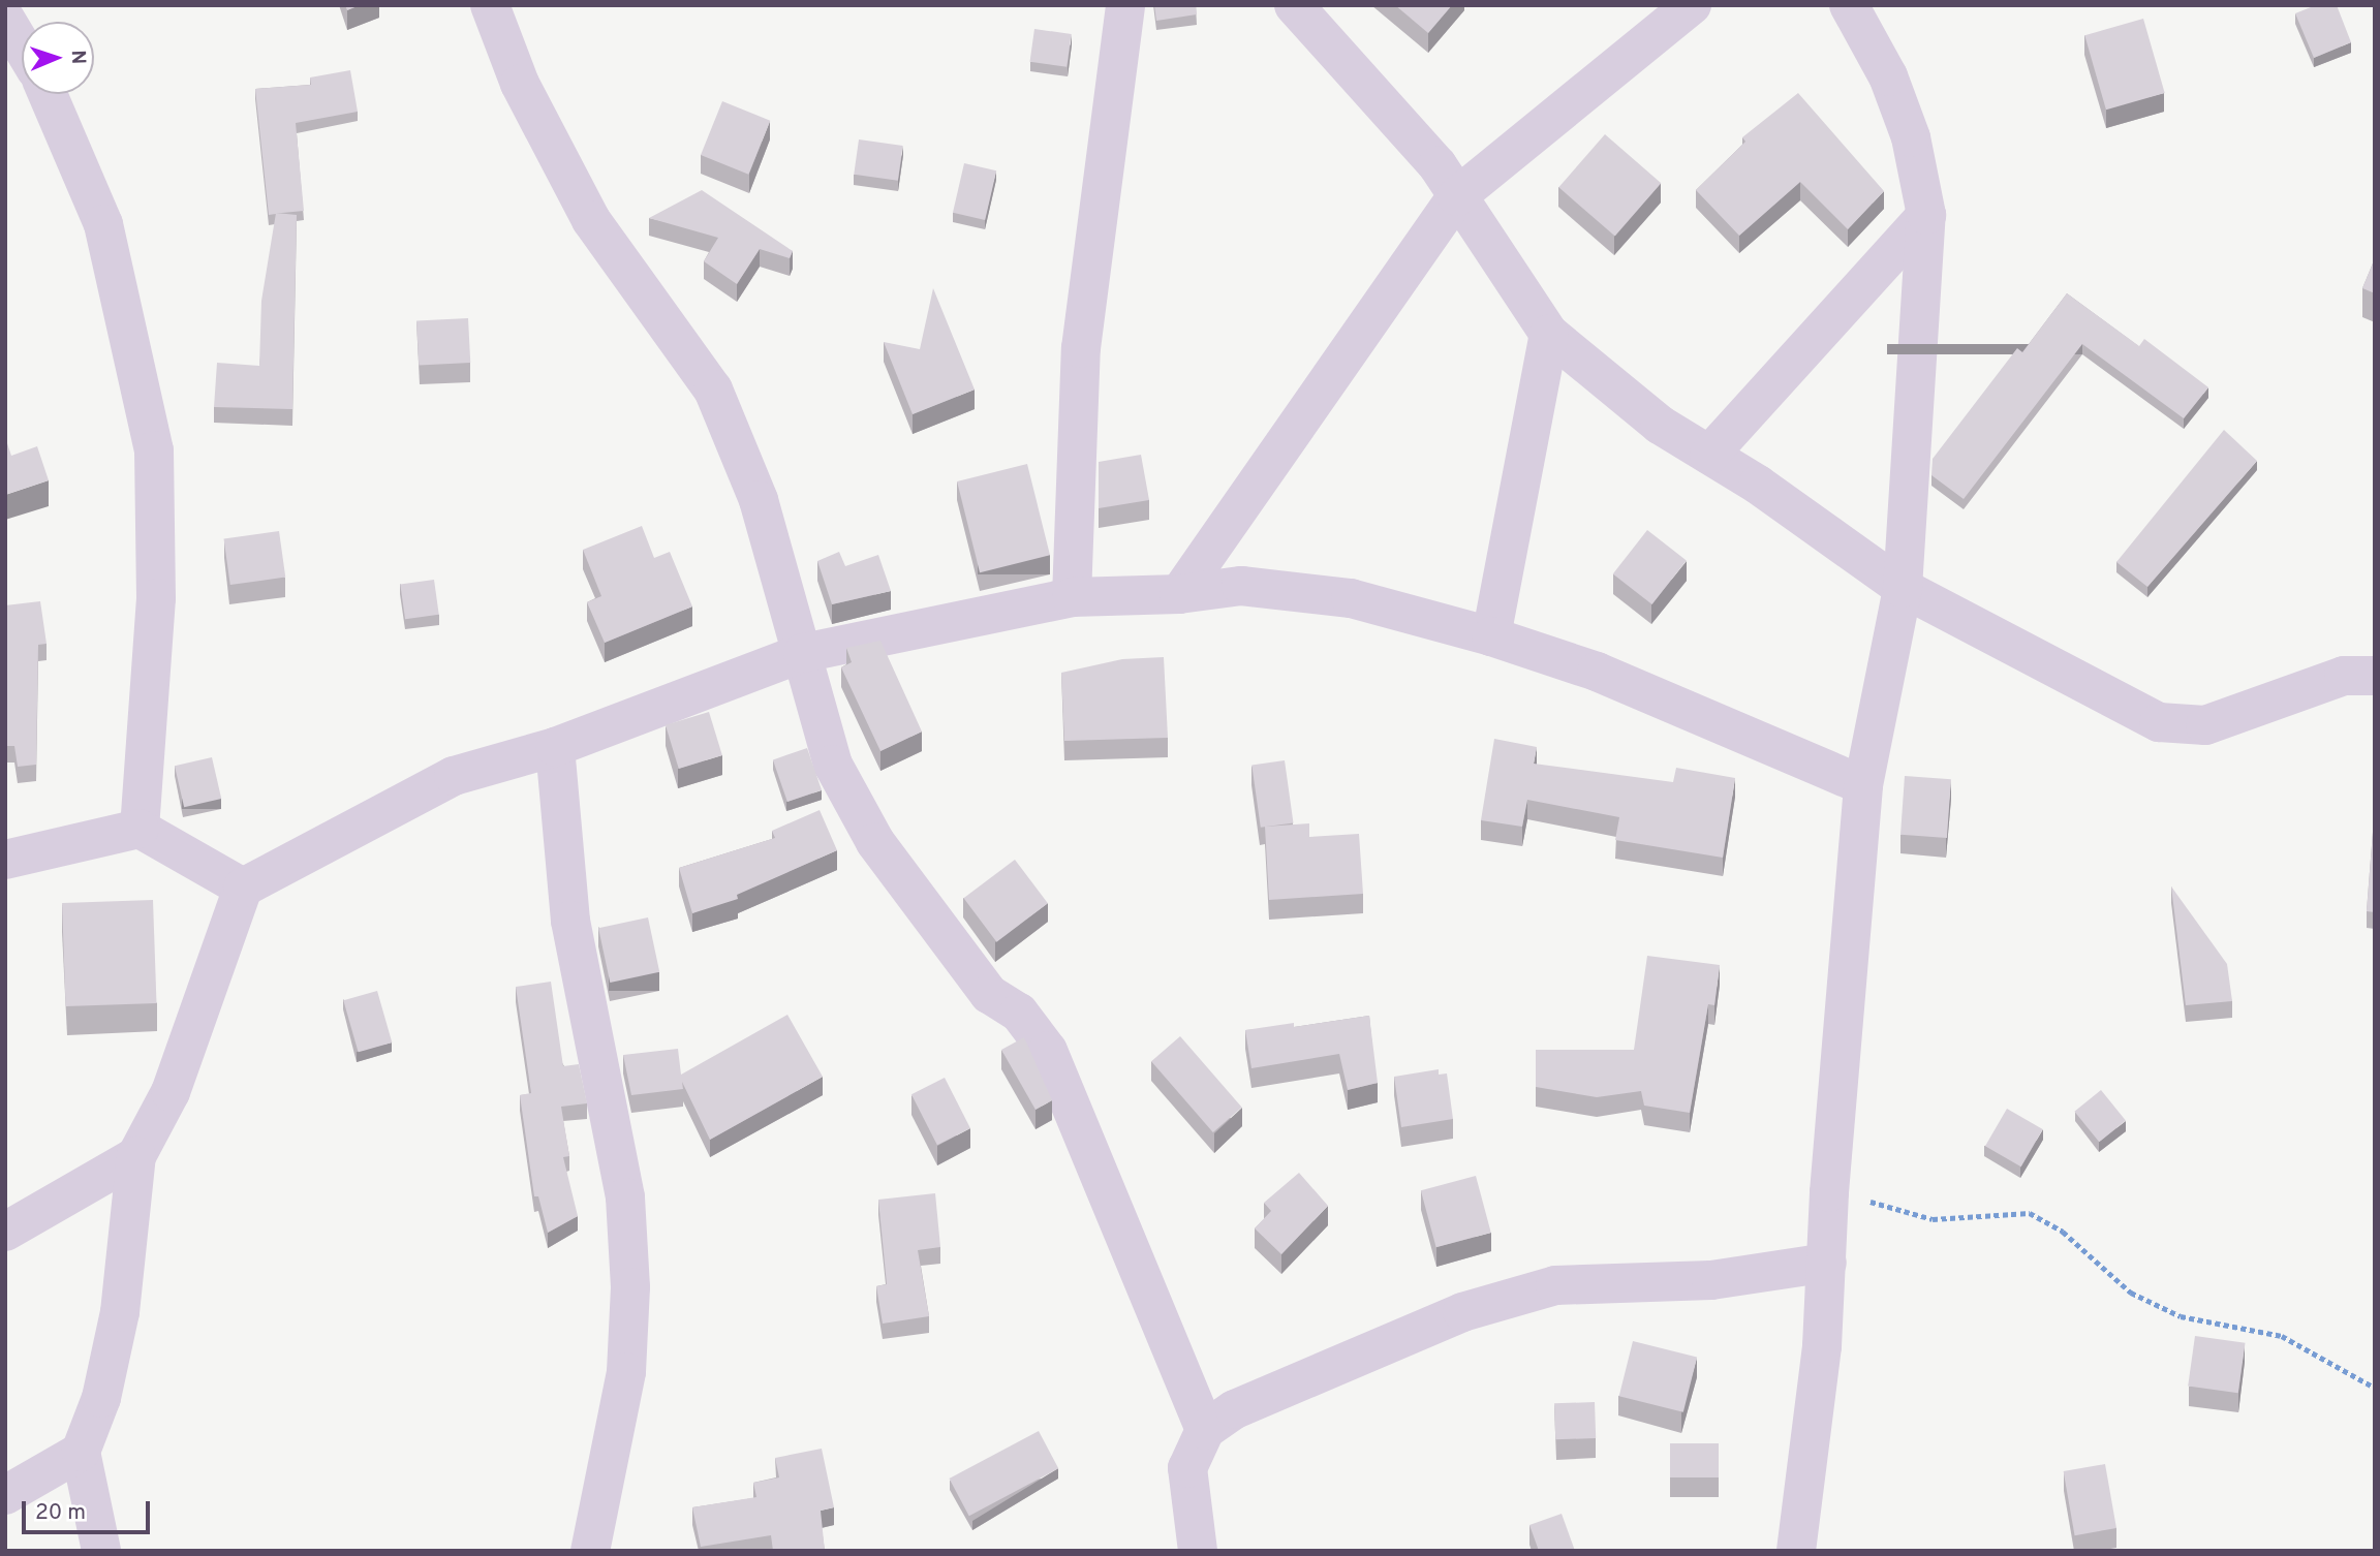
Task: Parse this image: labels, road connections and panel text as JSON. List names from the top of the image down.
{
  "scale_bar": "20 m",
  "north": "right"
}
